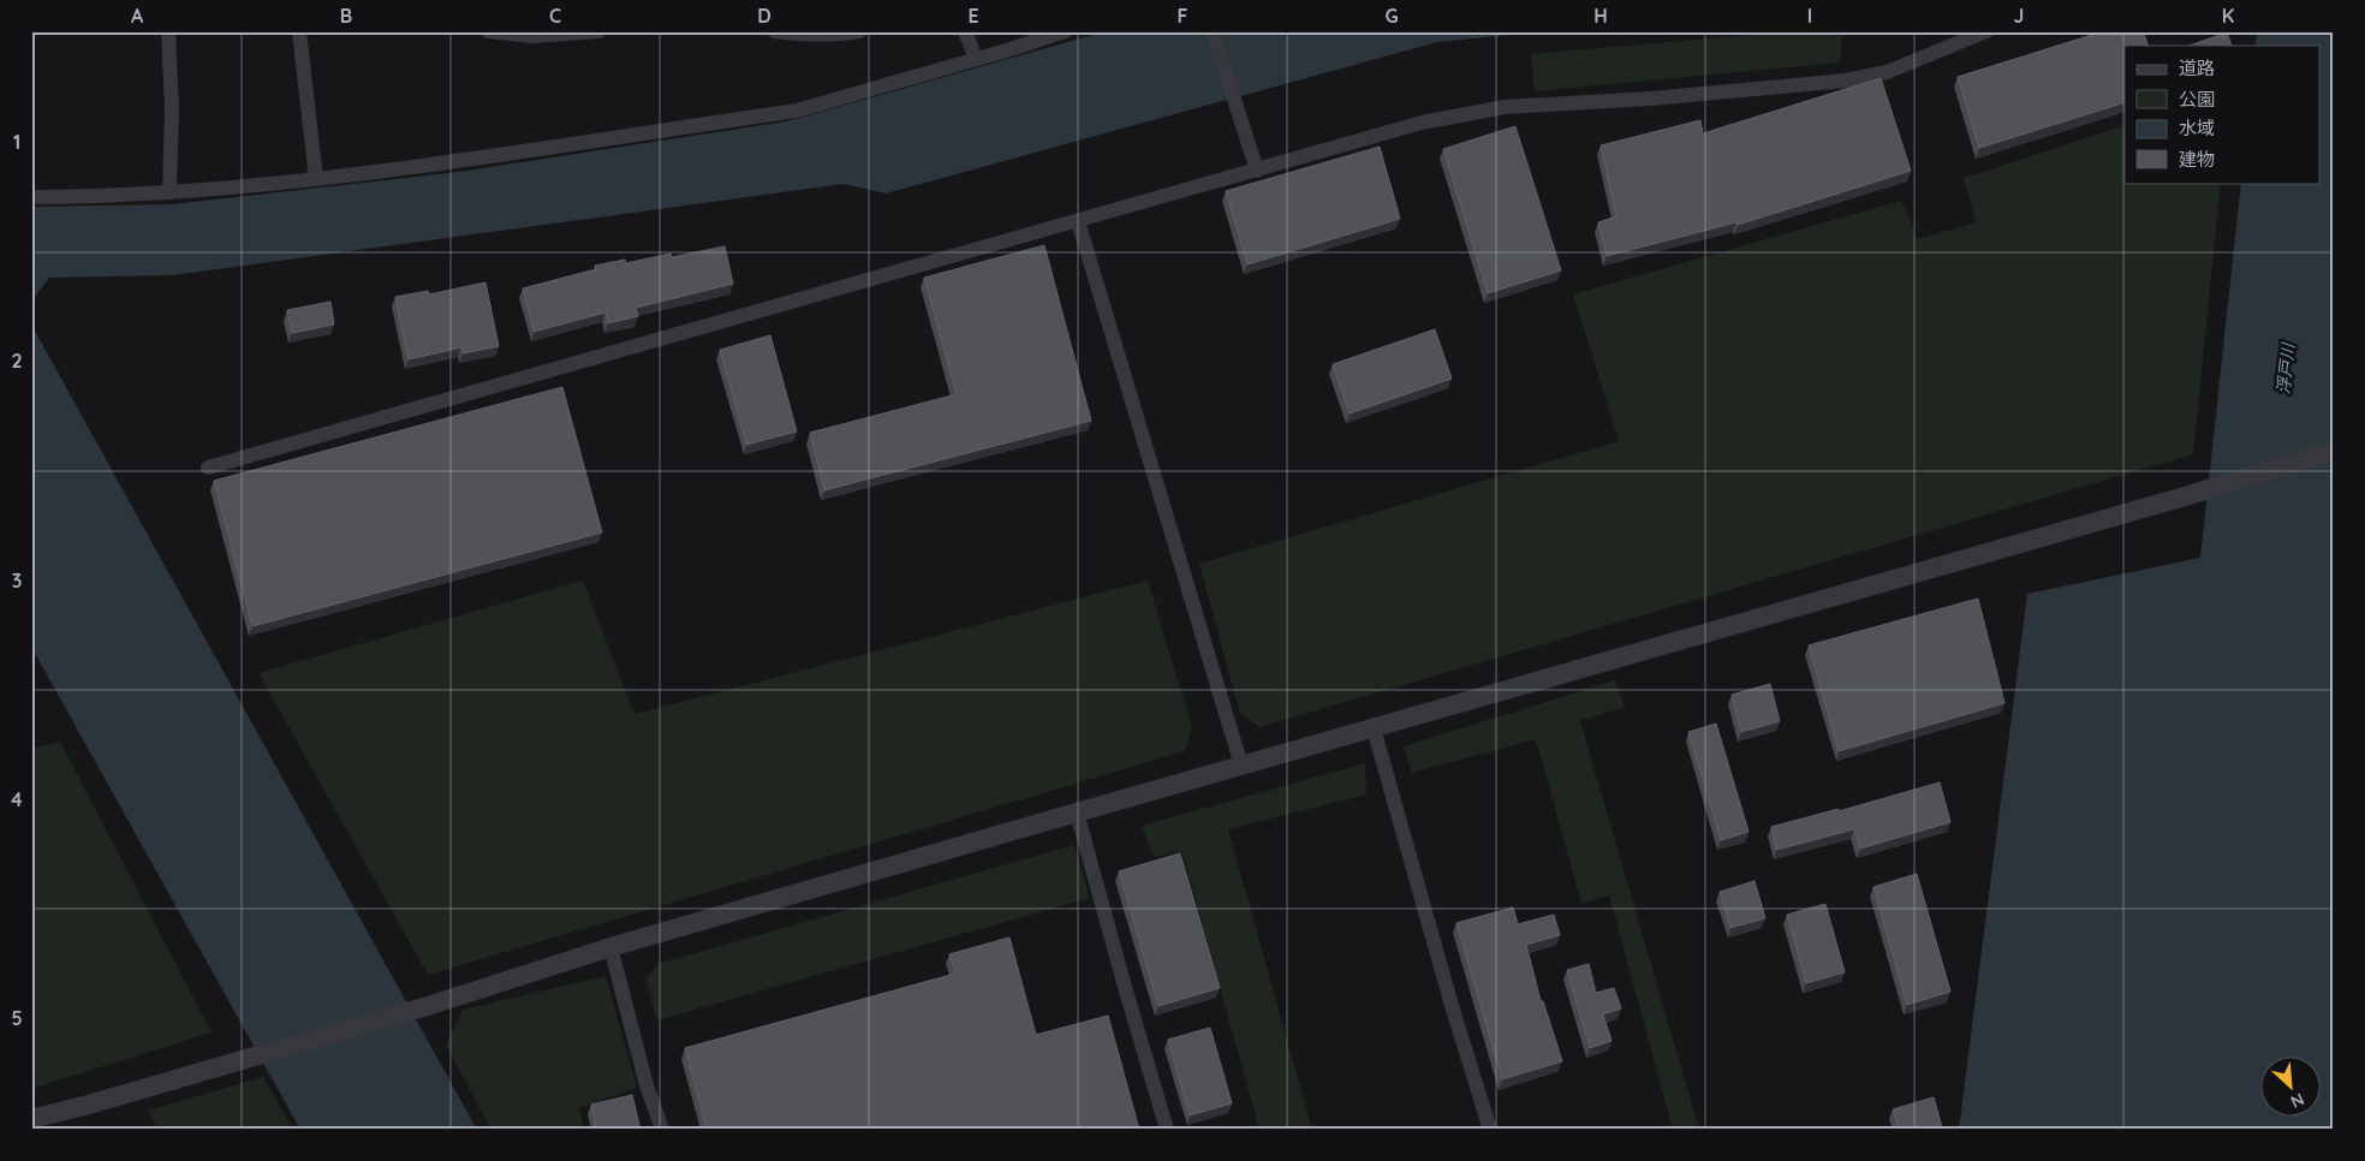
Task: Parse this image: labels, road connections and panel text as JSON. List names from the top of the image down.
{
  "water": ["浮戸川"],
  "legend": [
    "道路",
    "公園",
    "水域",
    "建物"
  ],
  "north": "bottom right",
  "grid": {
    "columns": [
      "A",
      "B",
      "C",
      "D",
      "E",
      "F",
      "G",
      "H",
      "I",
      "J",
      "K"
    ],
    "rows": [
      "1",
      "2",
      "3",
      "4",
      "5"
    ]
  }
}
